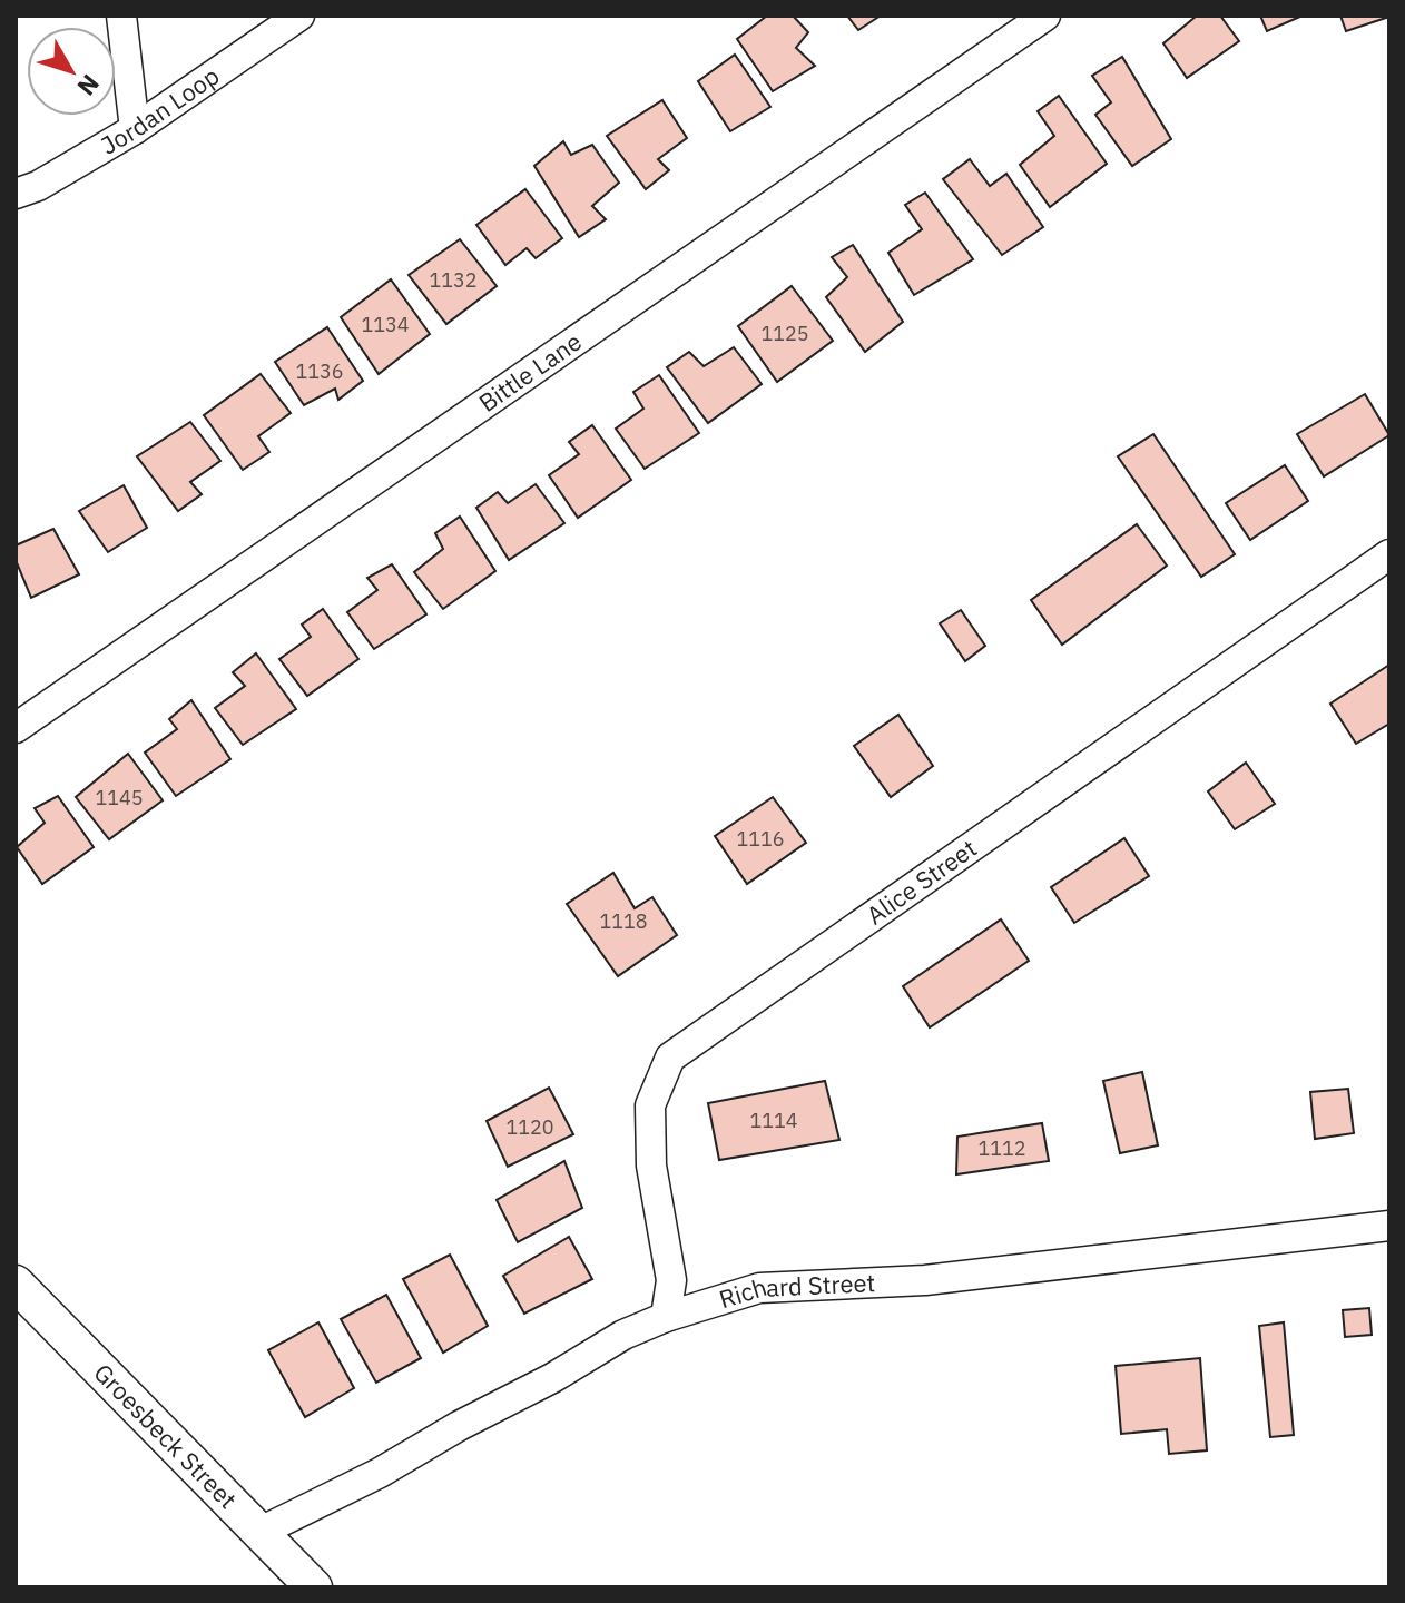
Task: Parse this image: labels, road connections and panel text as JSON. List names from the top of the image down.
{
  "streets": {
    "street": [
      "Jordan Loop",
      "Bittle Lane",
      "Alice Street",
      "Richard Street",
      "Groesbeck Street"
    ]
  },
  "crossings": [
    ["Alice Street", "Richard Street"],
    ["Richard Street", "Groesbeck Street"]
  ],
  "house_numbers": [
    "1132",
    "1134",
    "1125",
    "1136",
    "1145",
    "1116",
    "1118",
    "1114",
    "1120",
    "1112"
  ],
  "north": "bottom right"
}
